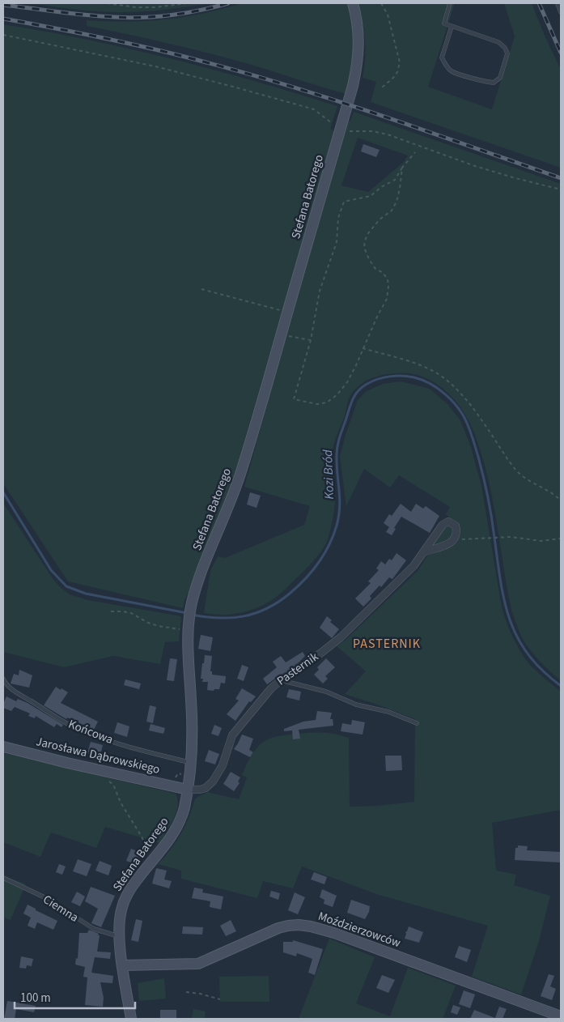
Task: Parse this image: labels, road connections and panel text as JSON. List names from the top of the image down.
{
  "streets": {
    "street": [
      "Stefana Batorego",
      "Pasternik",
      "Jarosława Dąbrowskiego",
      "Moździerzowców"
    ],
    "lane": ["Końcowa", "Ciemna"]
  },
  "crossings": [
    ["Stefana Batorego", "Pasternik"],
    ["Stefana Batorego", "Końcowa"],
    ["Stefana Batorego", "Jarosława Dąbrowskiego"],
    ["Stefana Batorego", "Ciemna"],
    ["Stefana Batorego", "Moździerzowców"],
    ["Pasternik", "Jarosława Dąbrowskiego"]
  ],
  "districts": ["PASTERNIK"],
  "water": ["Kozi Bród"],
  "scale_bar": "100 m"
}
